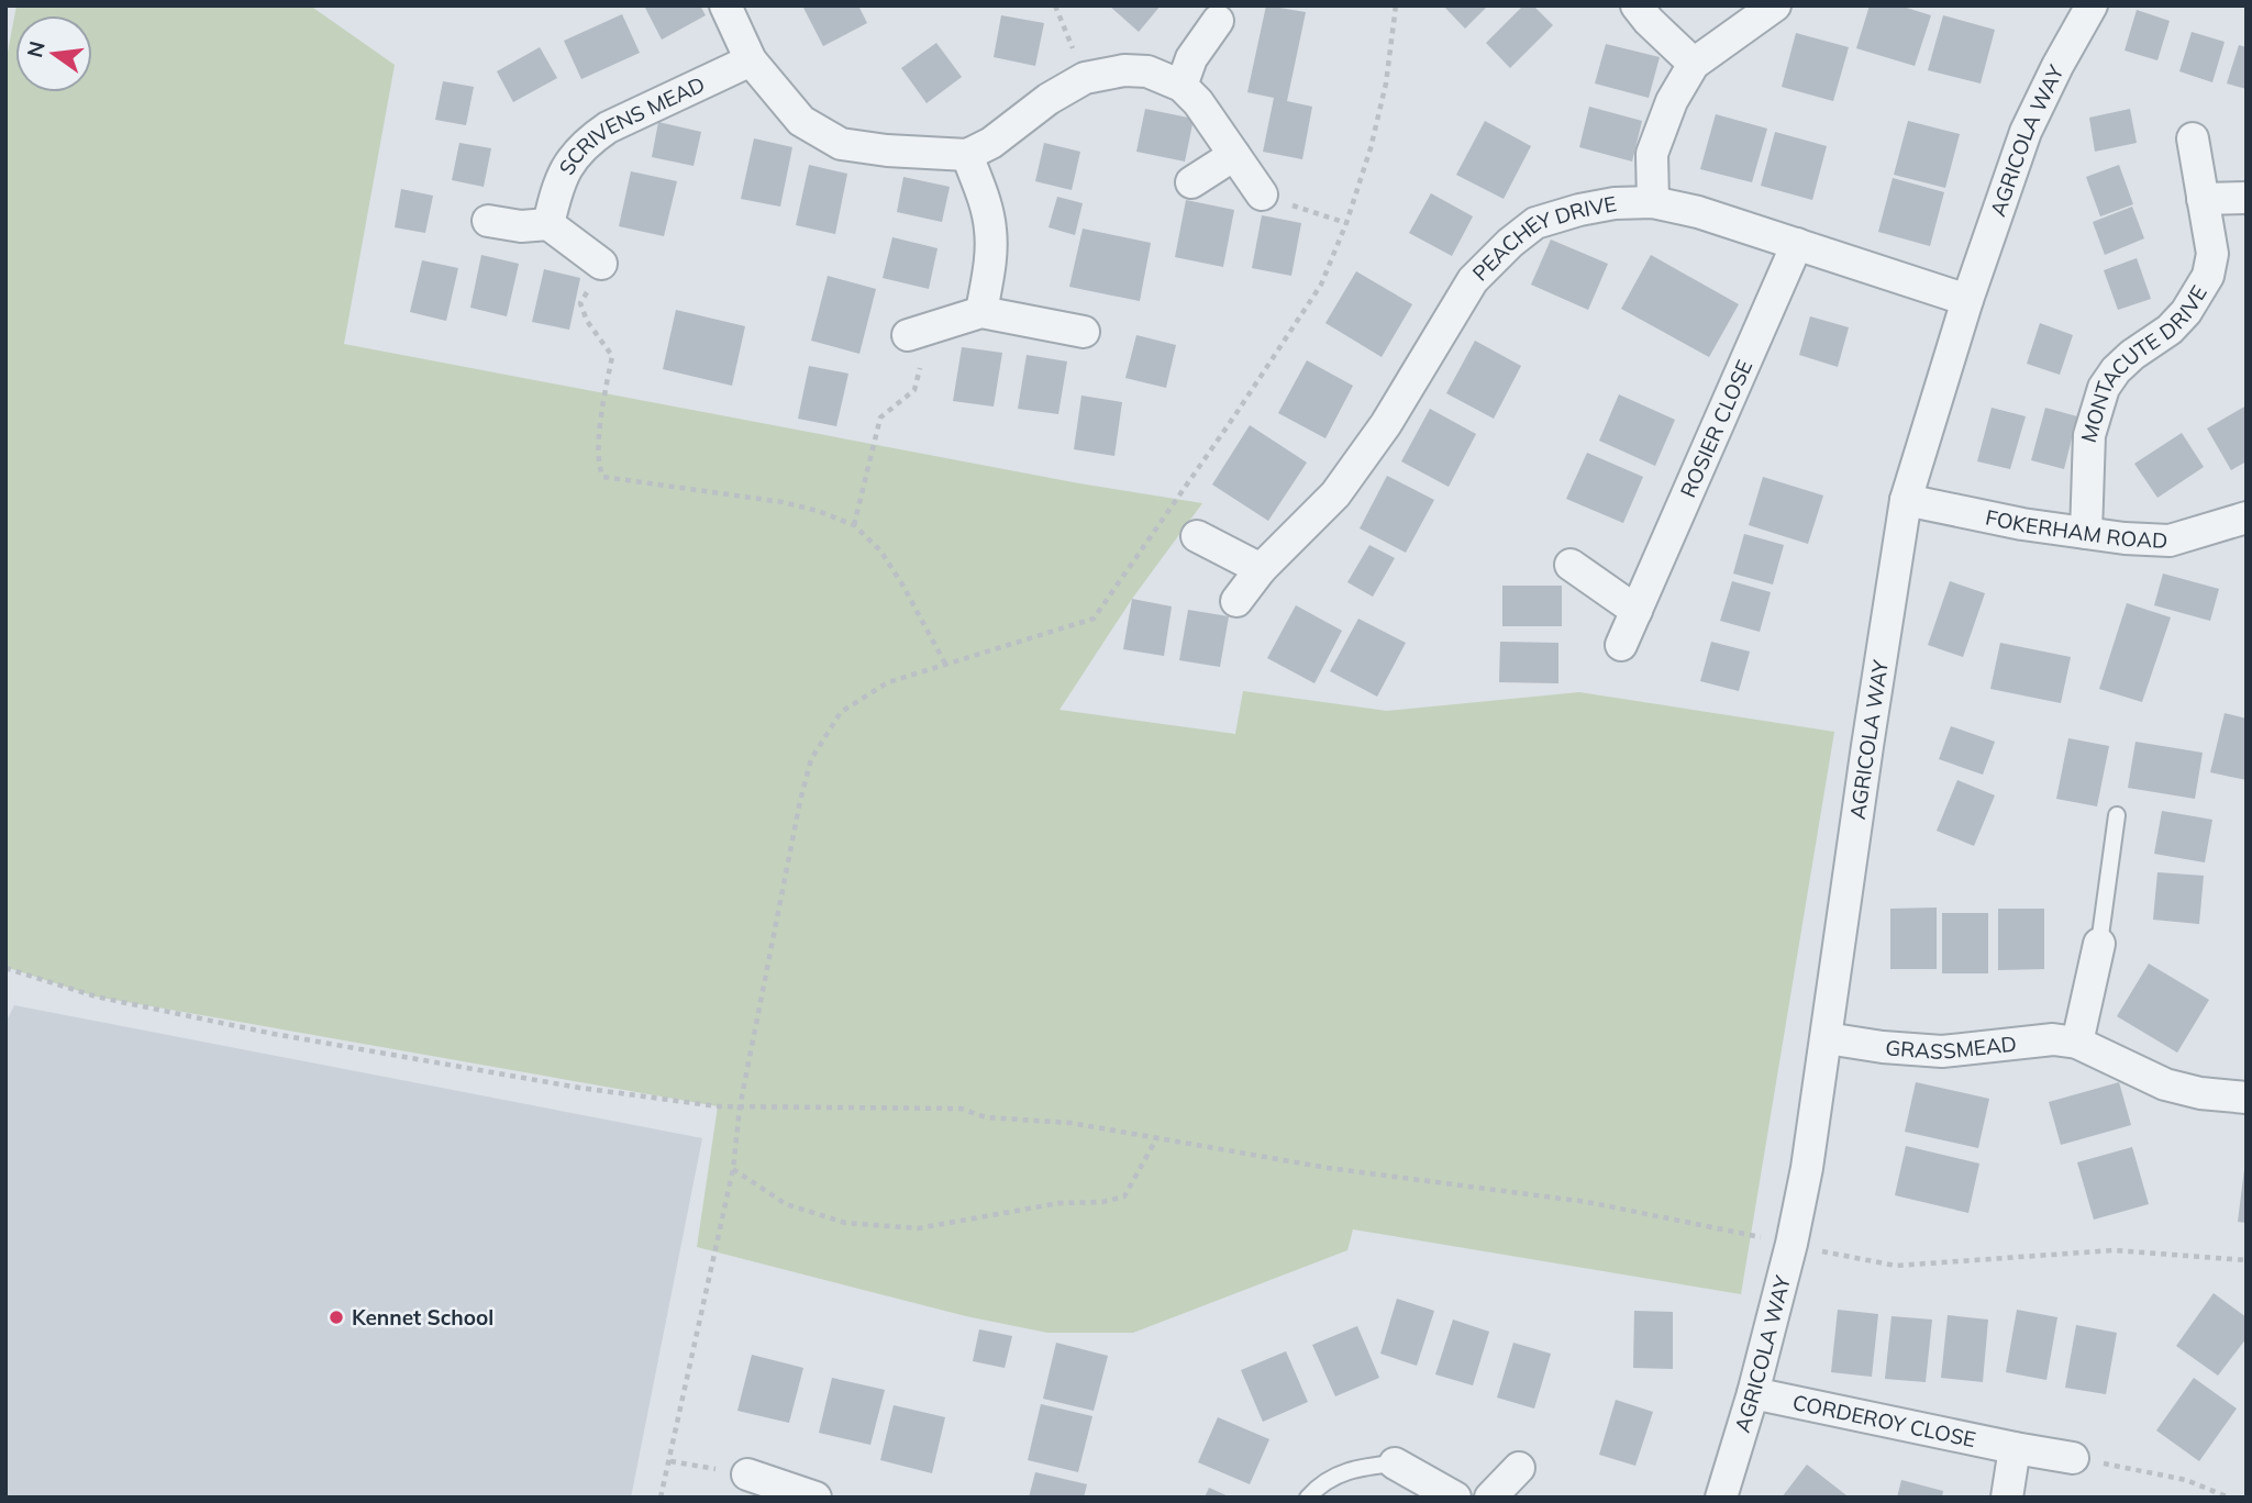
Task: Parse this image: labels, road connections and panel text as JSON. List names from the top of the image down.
{
  "streets": {
    "street": [
      "SCRIVENS MEAD",
      "AGRICOLA WAY",
      "PEACHEY DRIVE",
      "MONTACUTE DRIVE",
      "ROSIER CLOSE",
      "FOKERHAM ROAD",
      "GRASSMEAD",
      "CORDEROY CLOSE"
    ]
  },
  "crossings": [
    ["AGRICOLA WAY", "PEACHEY DRIVE"],
    ["AGRICOLA WAY", "FOKERHAM ROAD"],
    ["AGRICOLA WAY", "GRASSMEAD"],
    ["AGRICOLA WAY", "CORDEROY CLOSE"],
    ["PEACHEY DRIVE", "ROSIER CLOSE"],
    ["MONTACUTE DRIVE", "FOKERHAM ROAD"]
  ],
  "places": ["Kennet School"],
  "north": "left"
}
